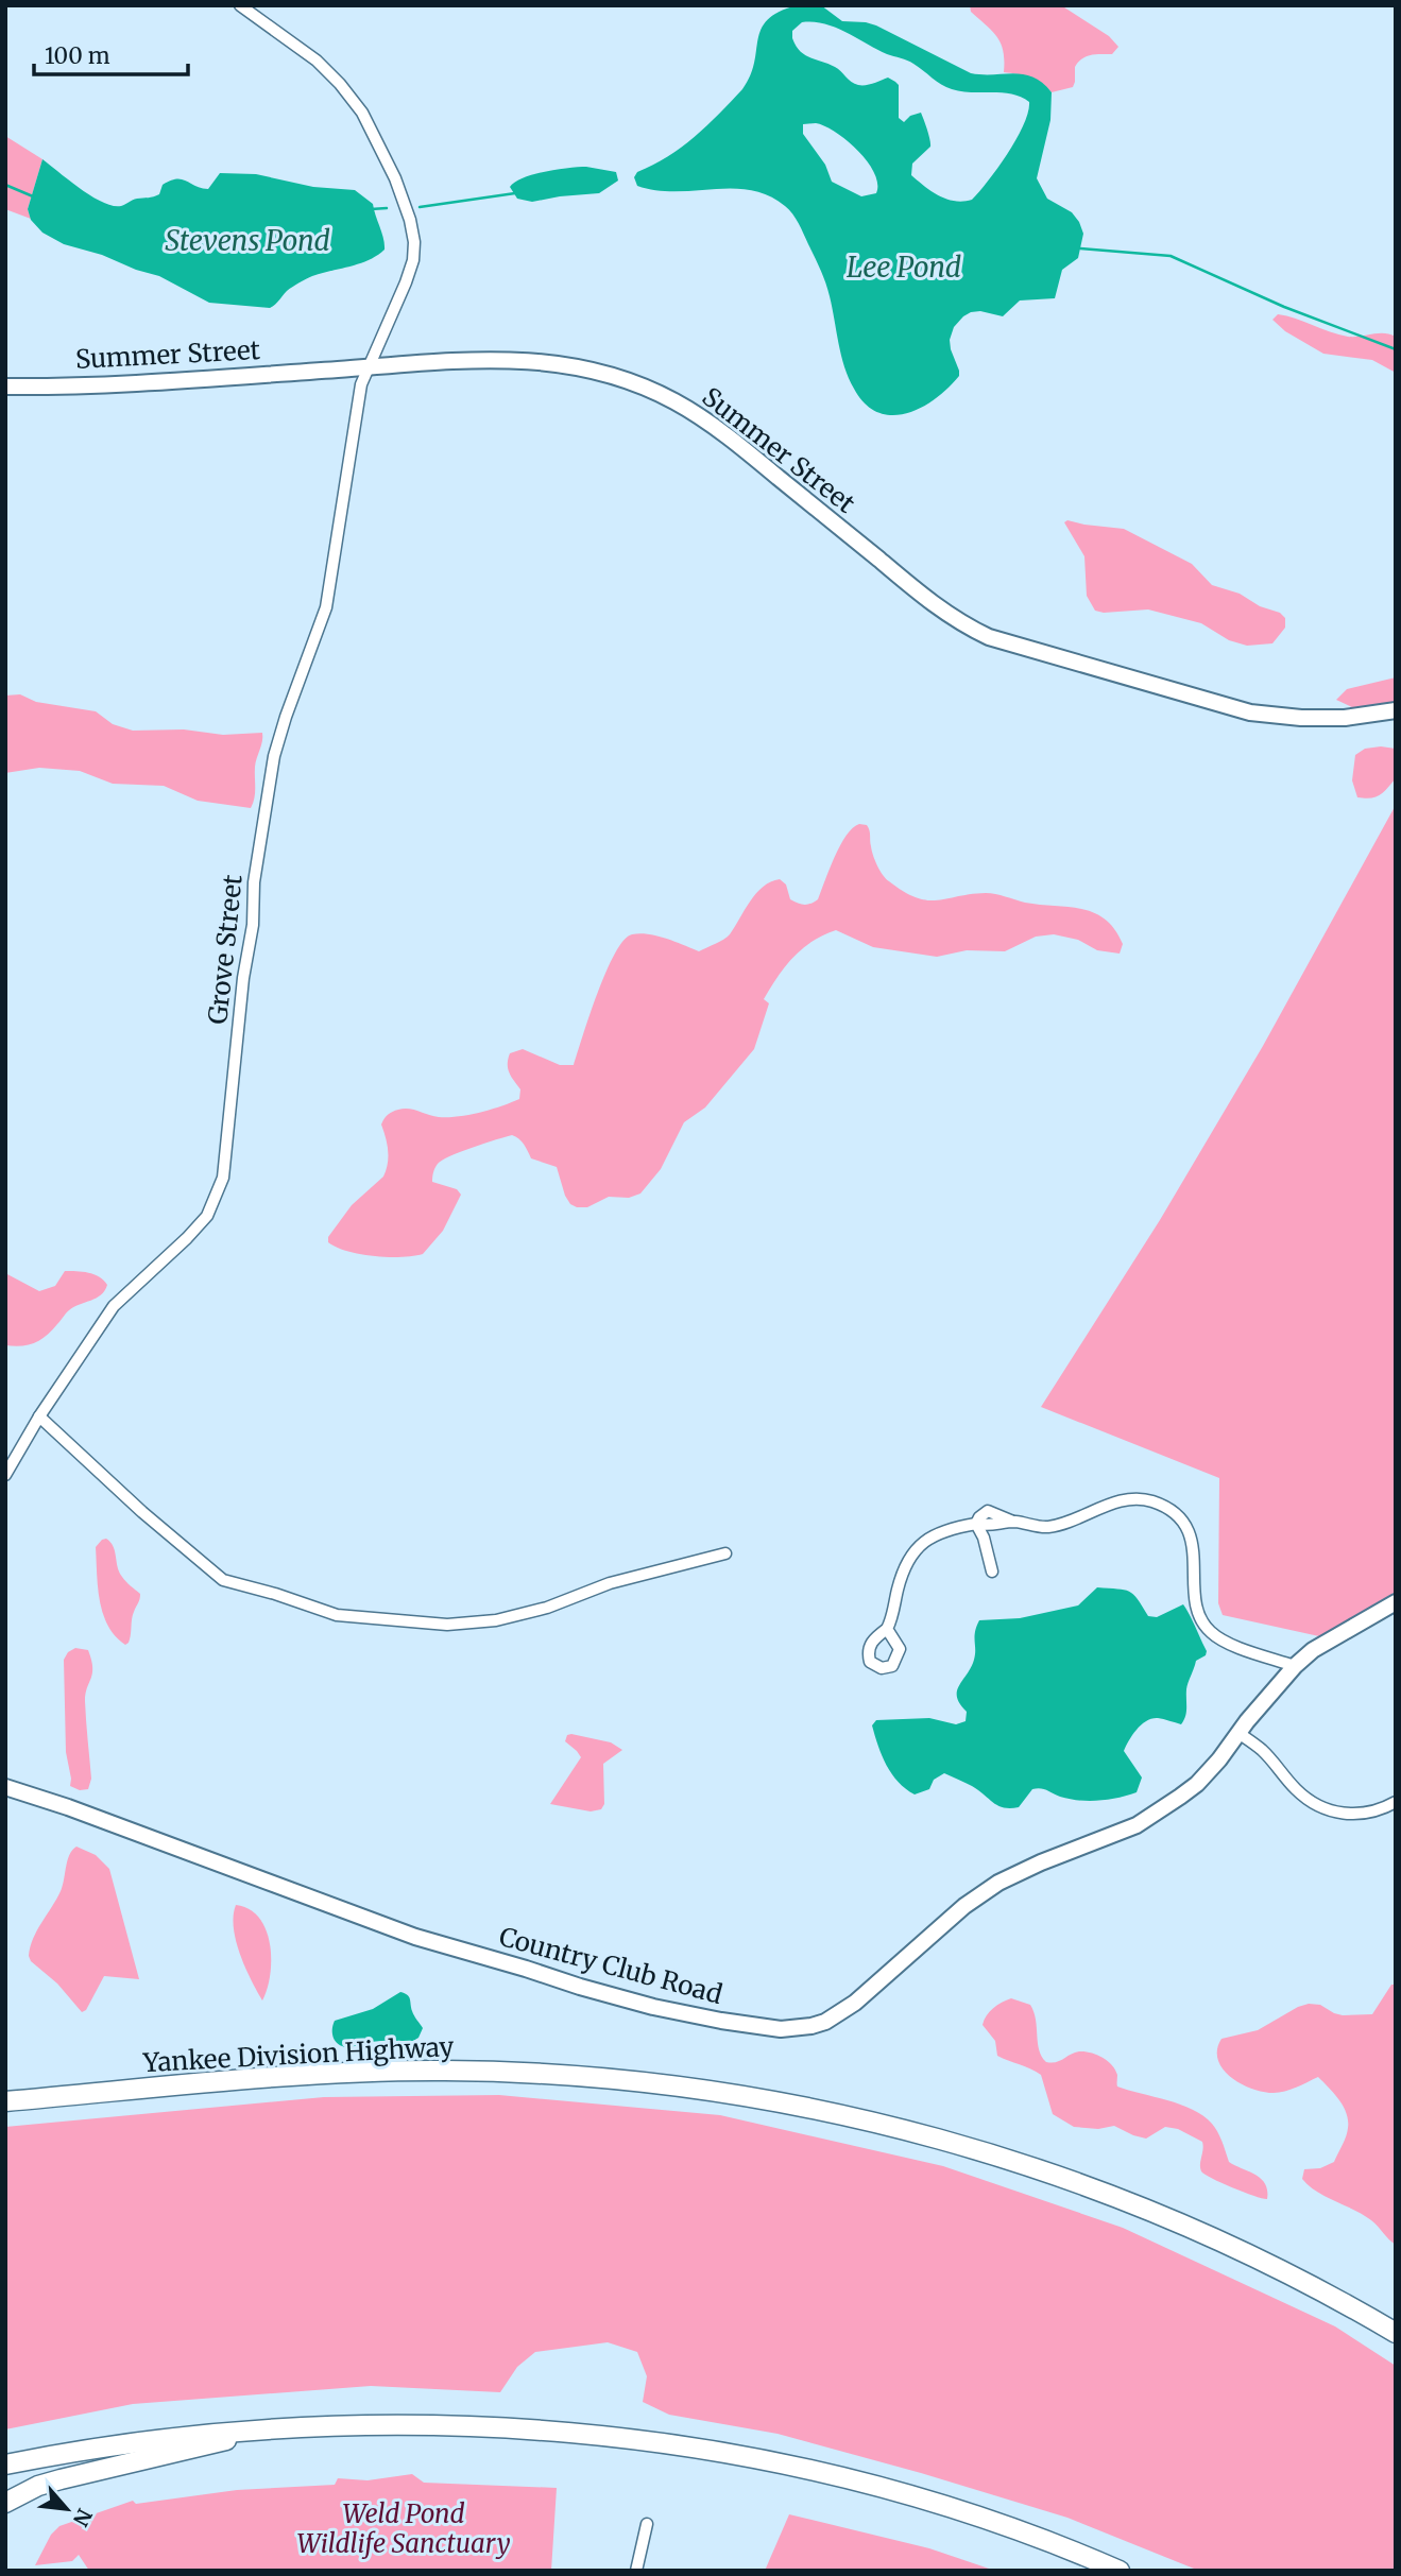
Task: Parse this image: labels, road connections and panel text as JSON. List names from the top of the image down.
{
  "streets": {
    "highway": ["Yankee Division Highway"],
    "street": ["Summer Street", "Grove Street", "Country Club Road"]
  },
  "crossings": [
    ["Summer Street", "Grove Street"]
  ],
  "water": ["Stevens Pond", "Lee Pond"],
  "parks": ["Weld Pond Wildlife Sanctuary"],
  "scale_bar": "100 m",
  "north": "bottom right"
}
